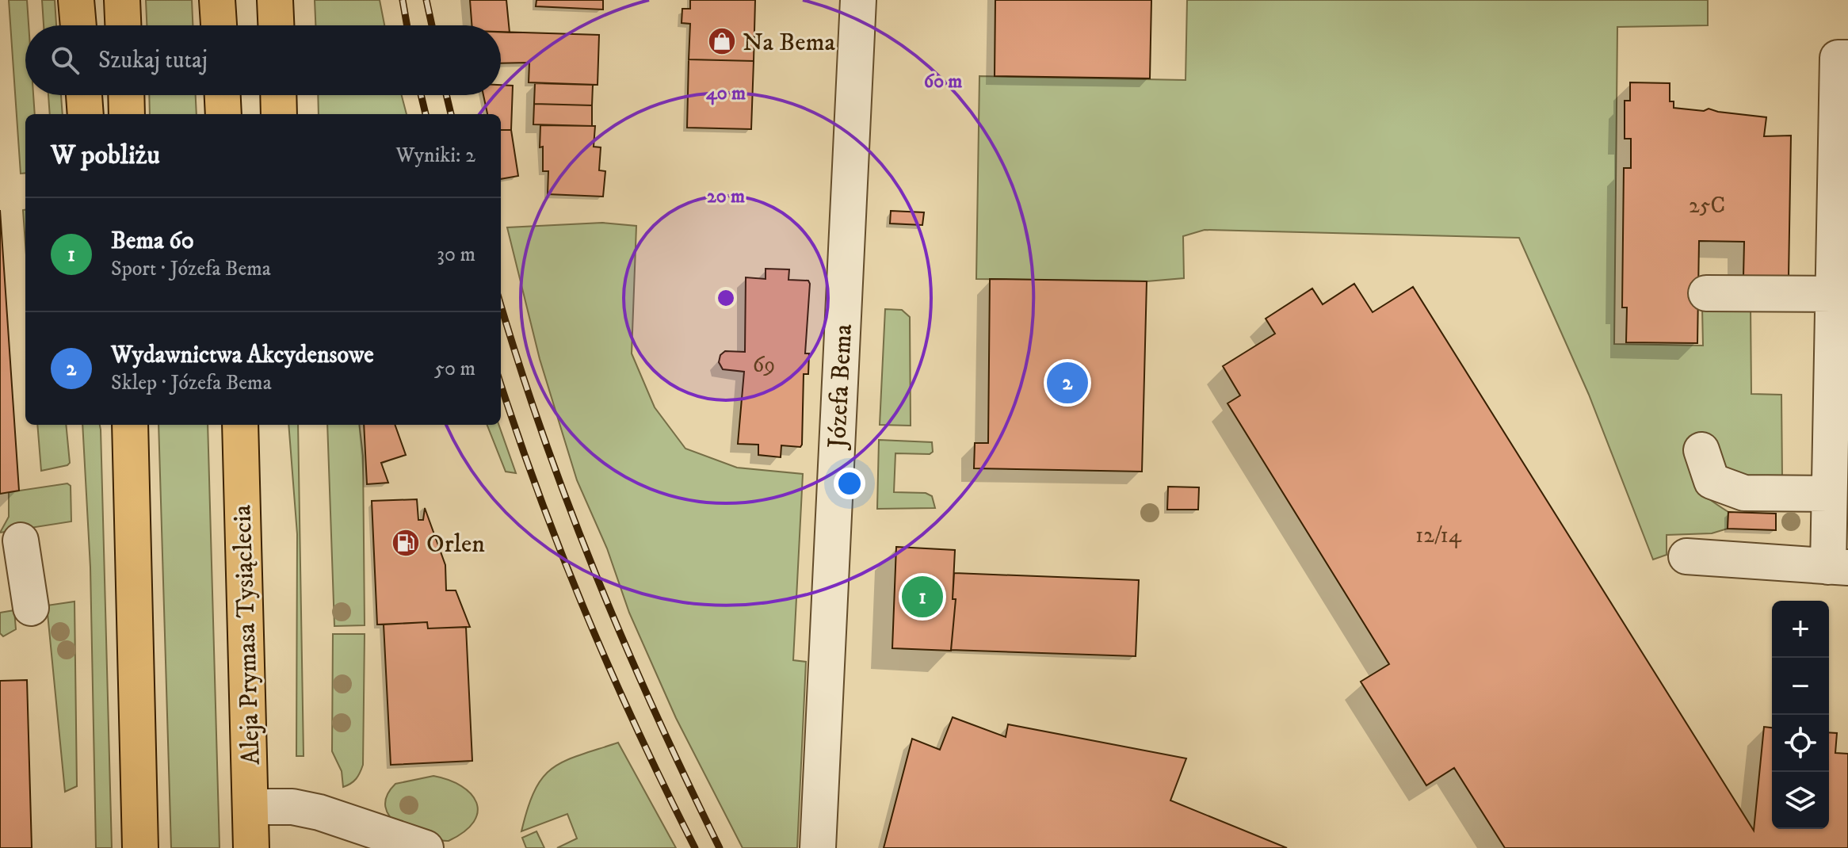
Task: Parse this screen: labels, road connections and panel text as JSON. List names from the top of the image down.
{
  "streets": {
    "main road": ["Aleja Prymasa Tysiąclecia"],
    "street": ["Józefa Bema"]
  },
  "places": {
    "shop": ["Na Bema"],
    "fuel station": ["Orlen"]
  },
  "house_numbers": ["25C", "69", "12/14"],
  "page": {
    "search": "Szukaj tutaj",
    "heading": ["W pobliżu", "Wyniki: 2"],
    "list": [
      {
        "mark": "1",
        "name": "Bema 60",
        "note": "Sport · Józefa Bema",
        "value": "30 m"
      },
      {
        "mark": "2",
        "name": "Wydawnictwa Akcydensowe",
        "note": "Sklep · Józefa Bema",
        "value": "50 m"
      }
    ],
    "pins": ["2", "1"],
    "map_buttons": ["+", "−"]
  },
  "rings": ["60 m", "40 m", "20 m"]
}
